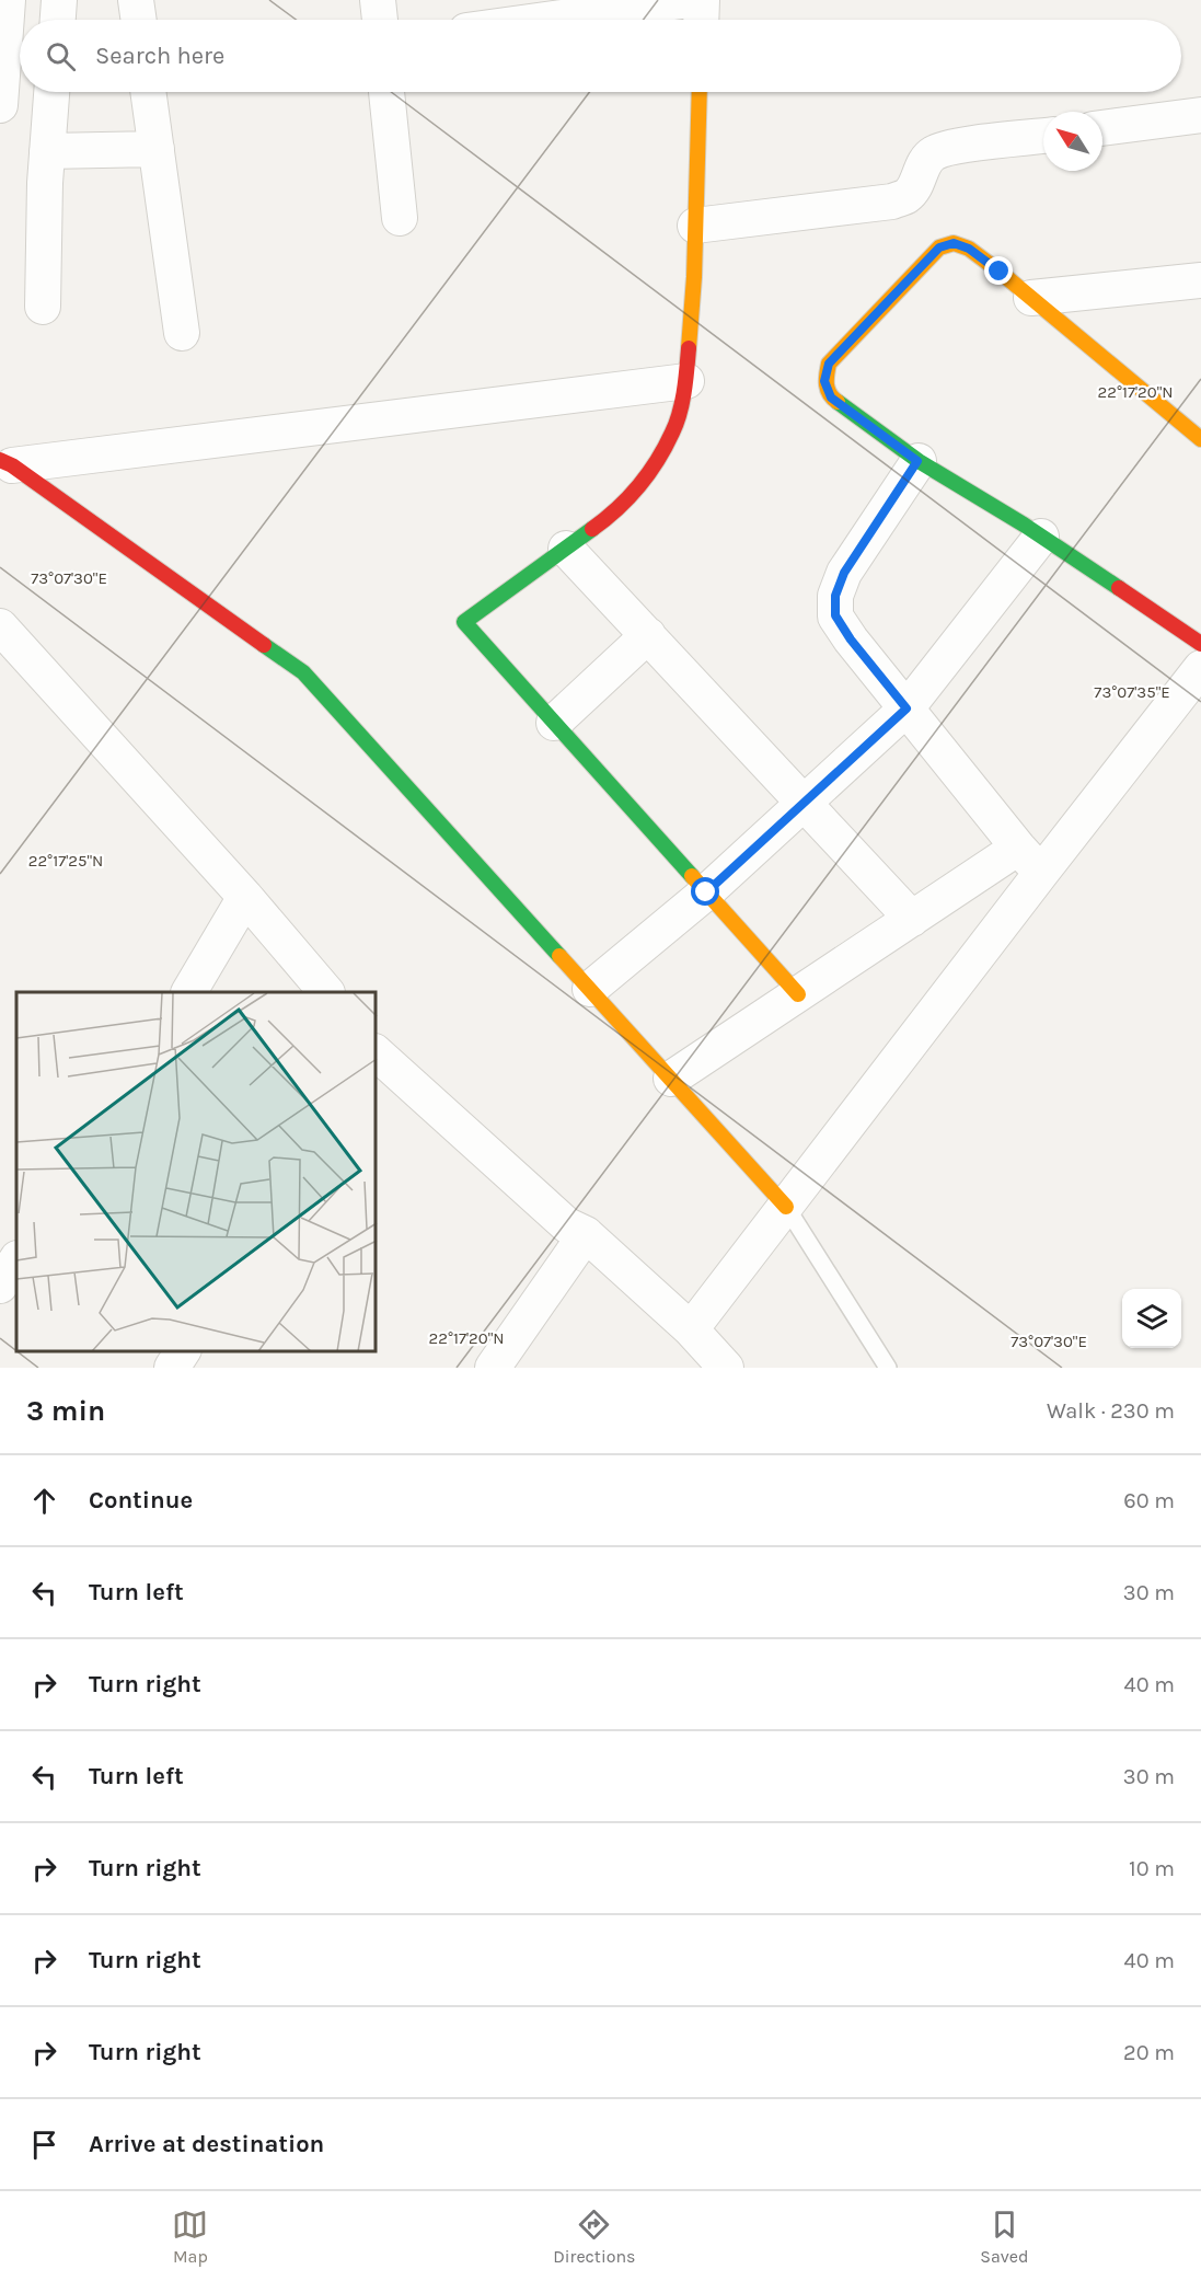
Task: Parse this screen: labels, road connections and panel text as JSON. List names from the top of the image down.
{
  "north": "top left",
  "page": {
    "search": "Search here",
    "heading": ["3 min", "Walk · 230 m"],
    "list": [
      ["Continue", "60 m"],
      ["Turn left", "30 m"],
      ["Turn right", "40 m"],
      ["Turn left", "30 m"],
      ["Turn right", "10 m"],
      ["Turn right", "40 m"],
      ["Turn right", "20 m"],
      "Arrive at destination"
    ],
    "nav": ["Map", "Directions", "Saved"]
  },
  "coordinates": [
    "22°17'20\"N",
    "73°07'30\"E",
    "73°07'35\"E",
    "22°17'25\"N"
  ]
}
